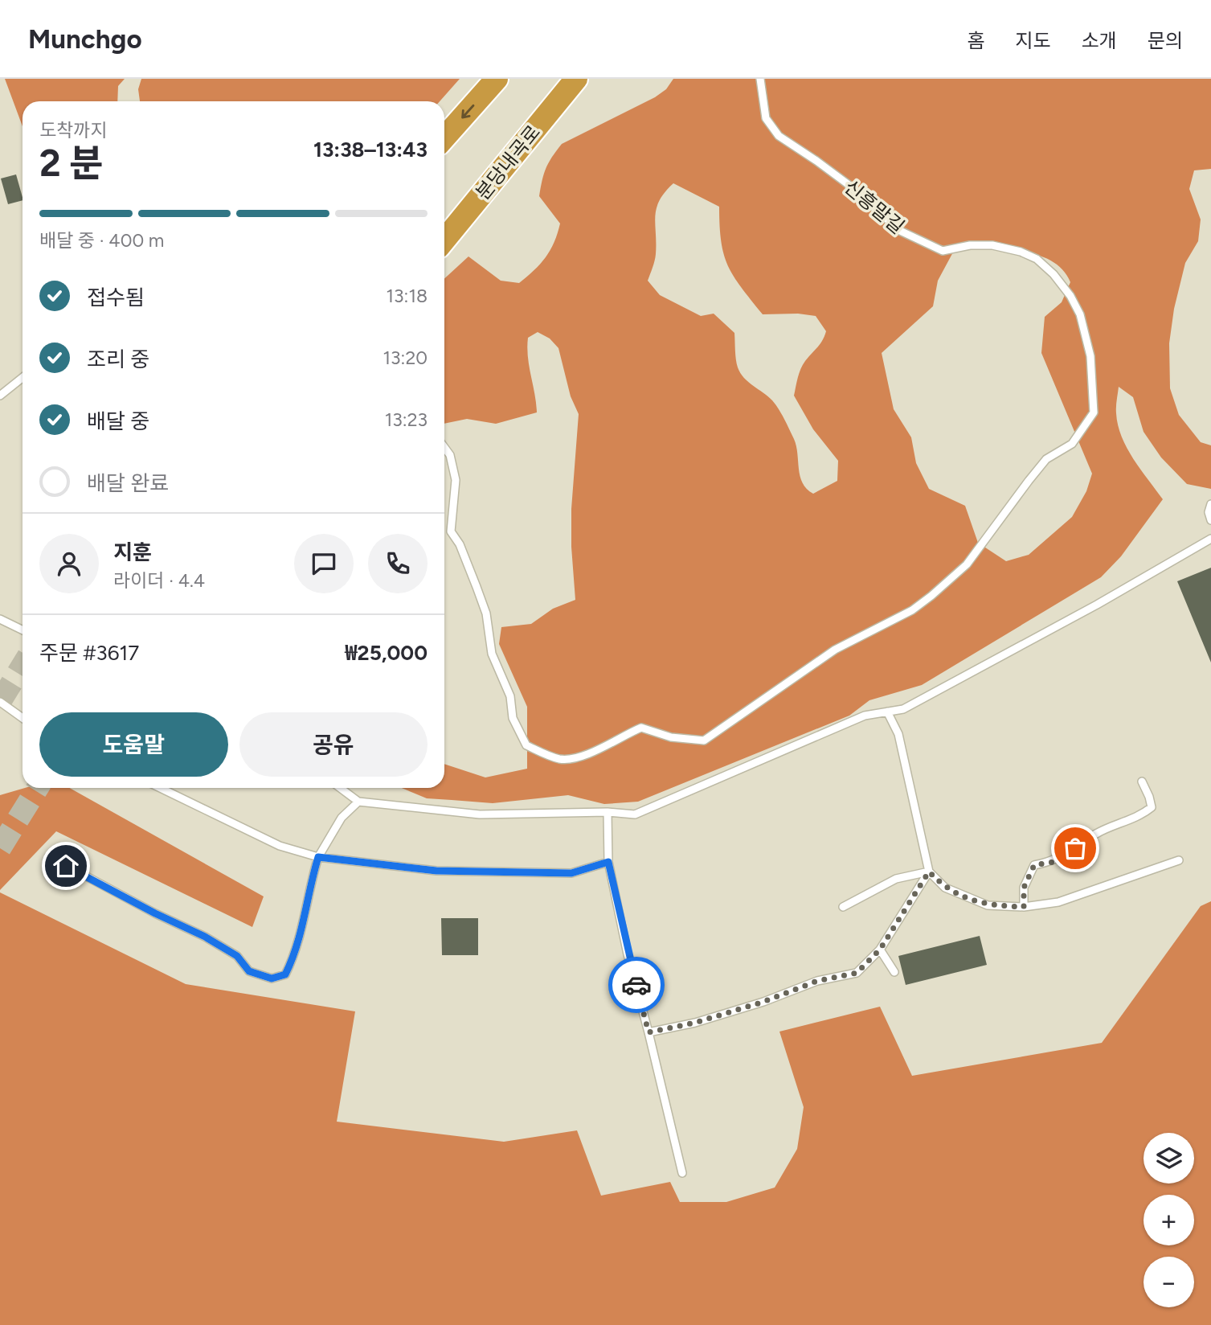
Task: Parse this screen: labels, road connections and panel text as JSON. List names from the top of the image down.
{
  "streets": {
    "highway": ["분당내곡로"],
    "lane": ["신흥말길"]
  },
  "page": {
    "header": "Munchgo",
    "nav": [
      "홈",
      "지도",
      "소개",
      "문의"
    ],
    "heading": ["2 분", "도착까지", "13:38–13:43"],
    "panel": [
      "지훈",
      "라이더 · 4.4",
      "주문 #3617",
      "₩25,000"
    ],
    "bar": "배달 중 · 400 m",
    "list": [
      ["접수됨", "13:18"],
      ["조리 중", "13:20"],
      ["배달 중", "13:23"],
      "배달 완료"
    ],
    "buttons": ["도움말", "공유"],
    "map_buttons": ["+", "−"]
  }
}
